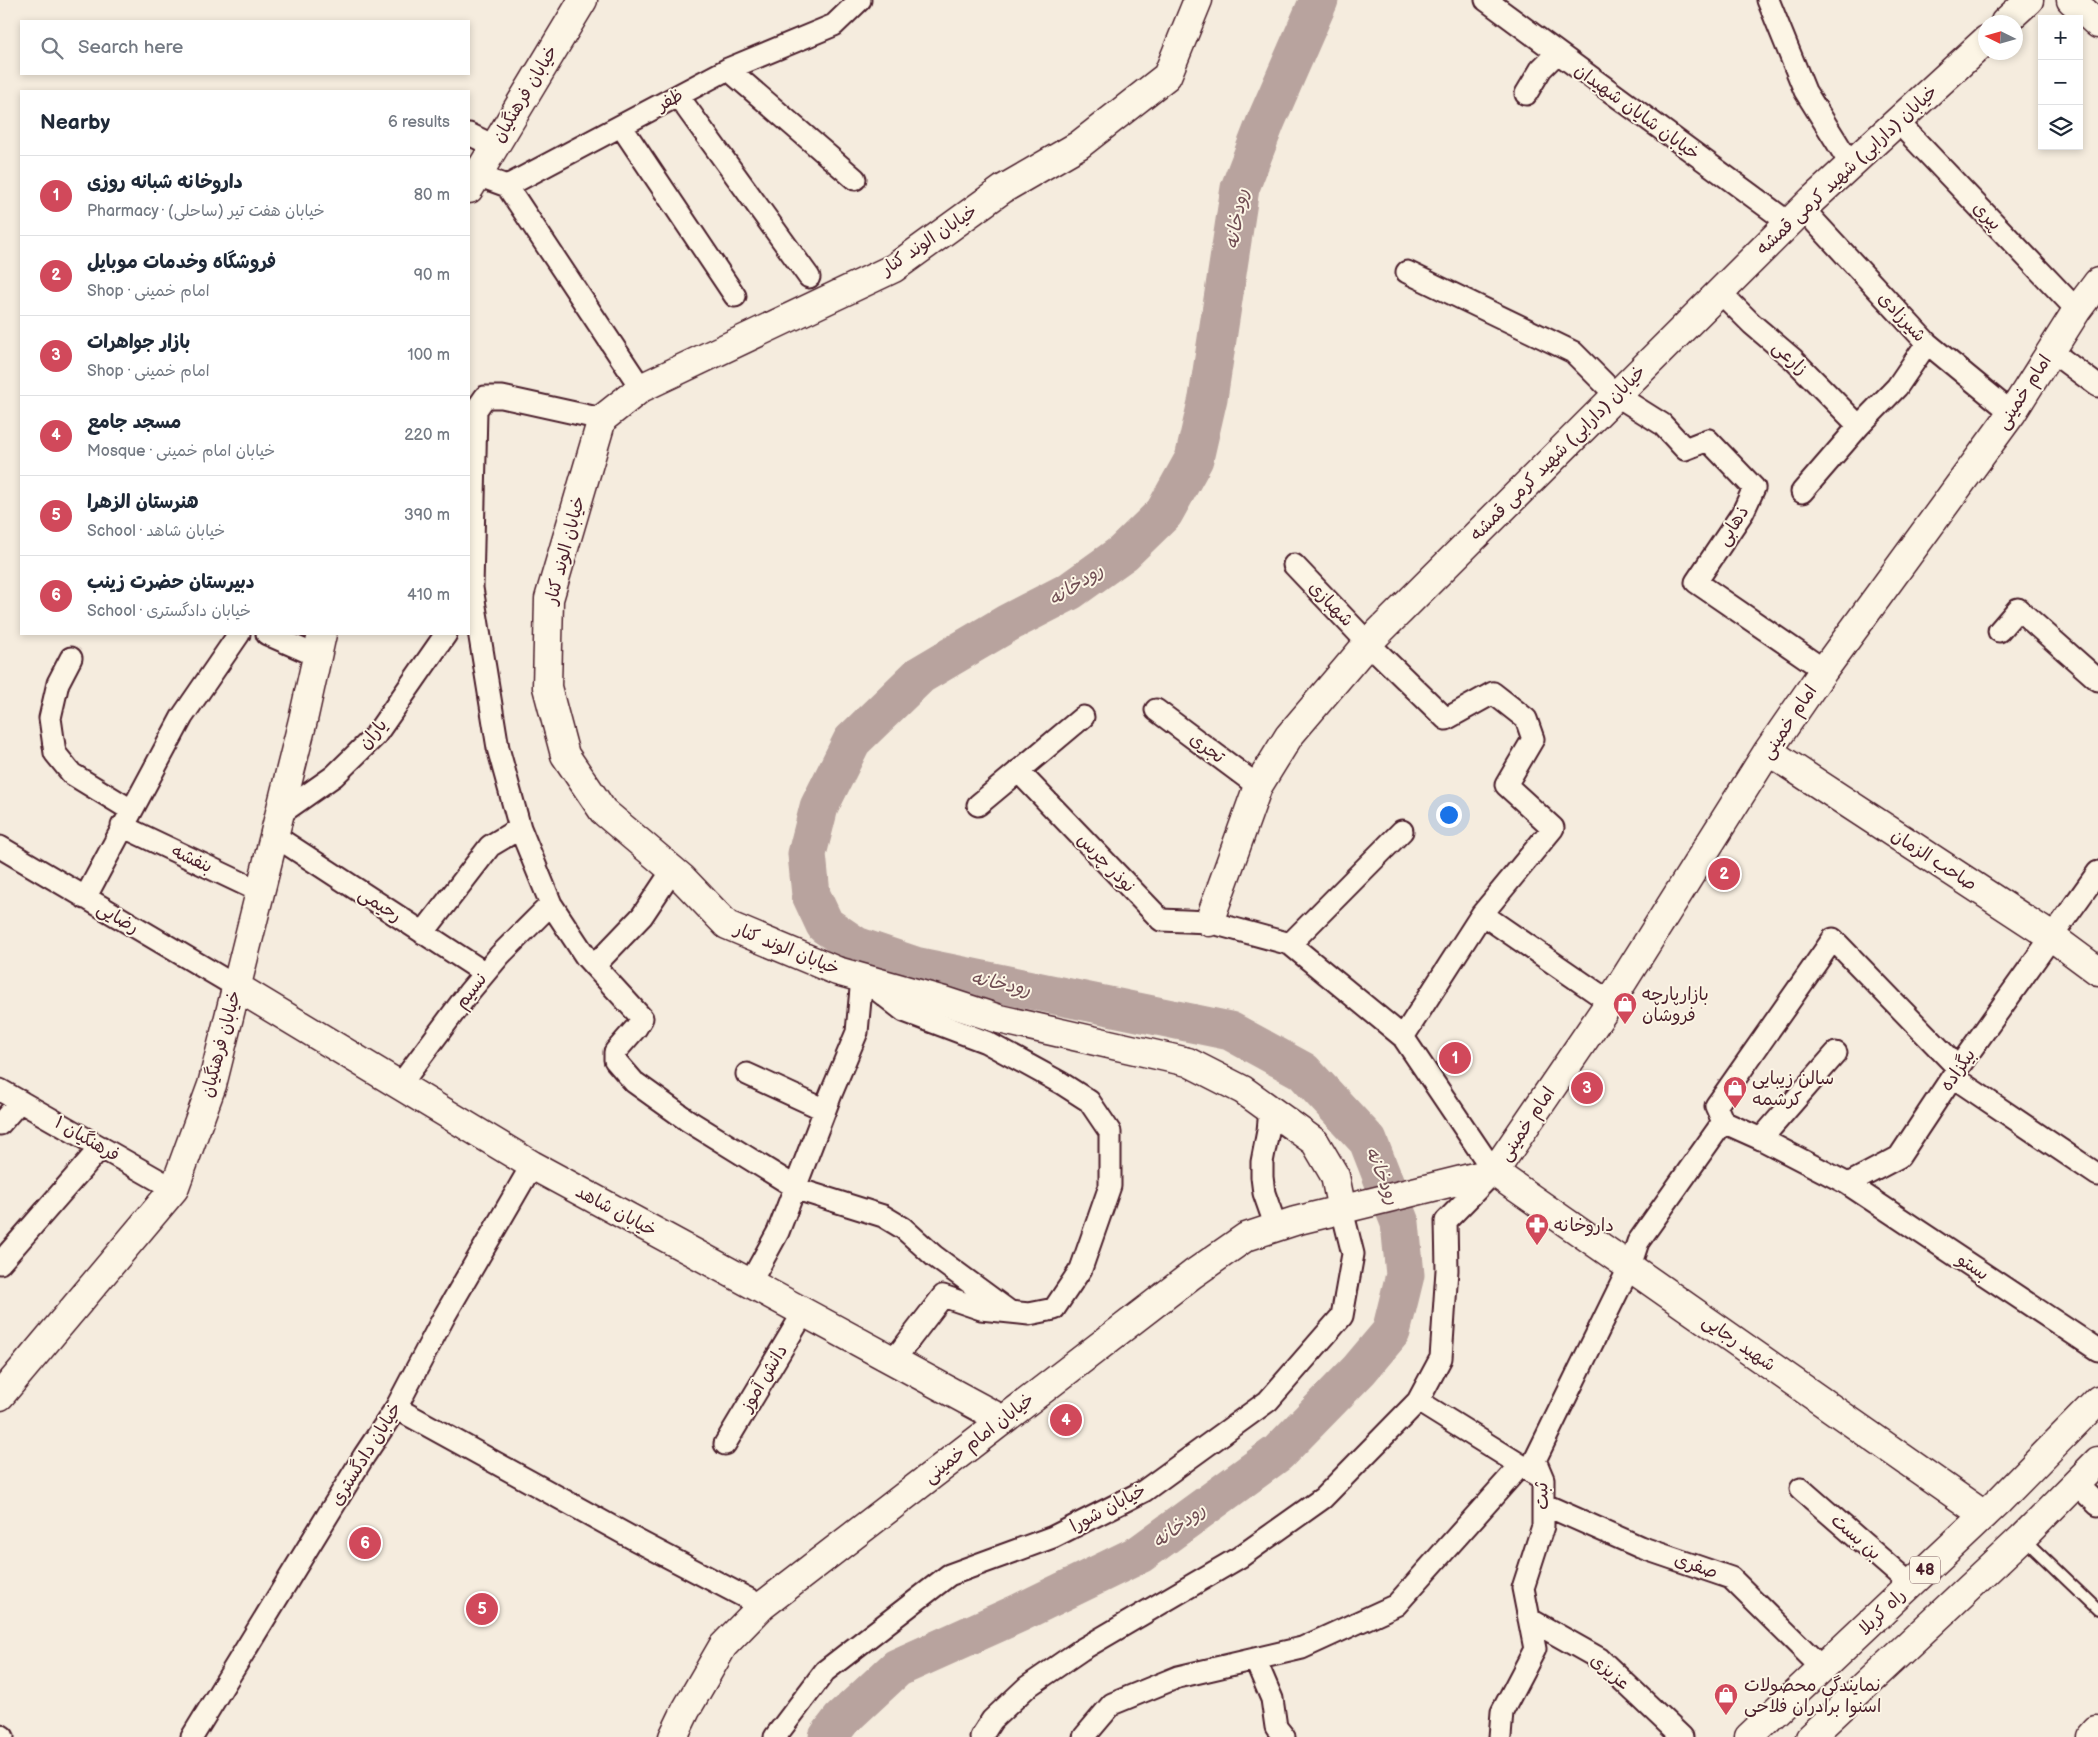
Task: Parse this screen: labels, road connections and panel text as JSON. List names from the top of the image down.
{
  "streets": {
    "street": [
      "خیابان فرهنگیان",
      "ظفر",
      "خیابان شایان شهیدان",
      "خیابان (دارابی) شهید کرمی قمشه",
      "پیری",
      "خیابان الوند کنار",
      "شیرزادی",
      "زارعی",
      "امام خمینی",
      "ذهابی",
      "شهبازی",
      "یاران",
      "تجری",
      "بنفشه",
      "صاحب الزمان",
      "نوذر چرس",
      "رحیمی",
      "رضایی",
      "نسیم",
      "بیگزاده",
      "فرهنگیان ۱",
      "خیابان شاهد",
      "بستو",
      "شهید رجایی",
      "دانش آموز",
      "خیابان امام خمینی",
      "خیابان دادگستری",
      "ثبت",
      "خیابان شورا",
      "بن بست",
      "صفری",
      "48",
      "راه کربلا",
      "عزیزی"
    ]
  },
  "crossings": [
    ["خیابان فرهنگیان", "یاران"],
    ["خیابان فرهنگیان", "بنفشه"],
    ["خیابان فرهنگیان", "رحیمی"],
    ["خیابان فرهنگیان", "رضایی"],
    ["خیابان فرهنگیان", "فرهنگیان ۱"],
    ["خیابان فرهنگیان", "خیابان شاهد"],
    ["خیابان شایان شهیدان", "خیابان (دارابی) شهید کرمی قمشه"],
    ["خیابان شایان شهیدان", "شیرزادی"],
    ["خیابان (دارابی) شهید کرمی قمشه", "پیری"],
    ["خیابان (دارابی) شهید کرمی قمشه", "شیرزادی"],
    ["خیابان (دارابی) شهید کرمی قمشه", "زارعی"],
    ["خیابان (دارابی) شهید کرمی قمشه", "ذهابی"],
    ["خیابان (دارابی) شهید کرمی قمشه", "شهبازی"],
    ["خیابان (دارابی) شهید کرمی قمشه", "تجری"],
    ["خیابان (دارابی) شهید کرمی قمشه", "نوذر چرس"],
    ["پیری", "امام خمینی"],
    ["خیابان الوند کنار", "خیابان امام خمینی"],
    ["خیابان الوند کنار", "خیابان شورا"],
    ["شیرزادی", "امام خمینی"],
    ["امام خمینی", "ذهابی"],
    ["امام خمینی", "صاحب الزمان"],
    ["امام خمینی", "شهید رجایی"],
    ["امام خمینی", "خیابان امام خمینی"],
    ["یاران", "رحیمی"],
    ["صاحب الزمان", "بیگزاده"],
    ["رحیمی", "نسیم"],
    ["رضایی", "خیابان شاهد"],
    ["نسیم", "خیابان شاهد"],
    ["بیگزاده", "بستو"],
    ["خیابان شاهد", "دانش آموز"],
    ["خیابان شاهد", "خیابان امام خمینی"],
    ["خیابان شاهد", "خیابان دادگستری"],
    ["شهید رجایی", "خیابان امام خمینی"],
    ["شهید رجایی", "ثبت"],
    ["شهید رجایی", "راه کربلا"],
    ["خیابان امام خمینی", "خیابان شورا"],
    ["ثبت", "صفری"],
    ["ثبت", "عزیزی"],
    ["بن بست", "راه کربلا"],
    ["صفری", "راه کربلا"]
  ],
  "water": ["رودخانه"],
  "places": {
    "shop": ["بازارپارچه فروشان", "سالن زیبایی کرشمه", "نمایندگی محصولات اسنوا برادران فلاحی"],
    "pharmacy": ["داروخانه"]
  },
  "north": "left",
  "page": {
    "map_buttons": ["+", "−"],
    "search": "Search here",
    "heading": ["Nearby", "6 results"],
    "list": [
      {
        "mark": "1",
        "name": "داروخانه شبانه روزی",
        "note": "Pharmacy · خیابان هفت تیر (ساحلی)",
        "value": "80 m"
      },
      {
        "mark": "2",
        "name": "فروشگاه وخدمات موبایل",
        "note": "Shop · امام خمینی",
        "value": "90 m"
      },
      {
        "mark": "3",
        "name": "بازار جواهرات",
        "note": "Shop · امام خمینی",
        "value": "100 m"
      },
      {
        "mark": "4",
        "name": "مسجد جامع",
        "note": "Mosque · خیابان امام خمینی",
        "value": "220 m"
      },
      {
        "mark": "5",
        "name": "هنرستان الزهرا",
        "note": "School · خیابان شاهد",
        "value": "390 m"
      },
      {
        "mark": "6",
        "name": "دبیرستان حضرت زینب",
        "note": "School · خیابان دادگستری",
        "value": "410 m"
      }
    ],
    "pins": [
      "2",
      "1",
      "3",
      "4",
      "6",
      "5"
    ]
  }
}
